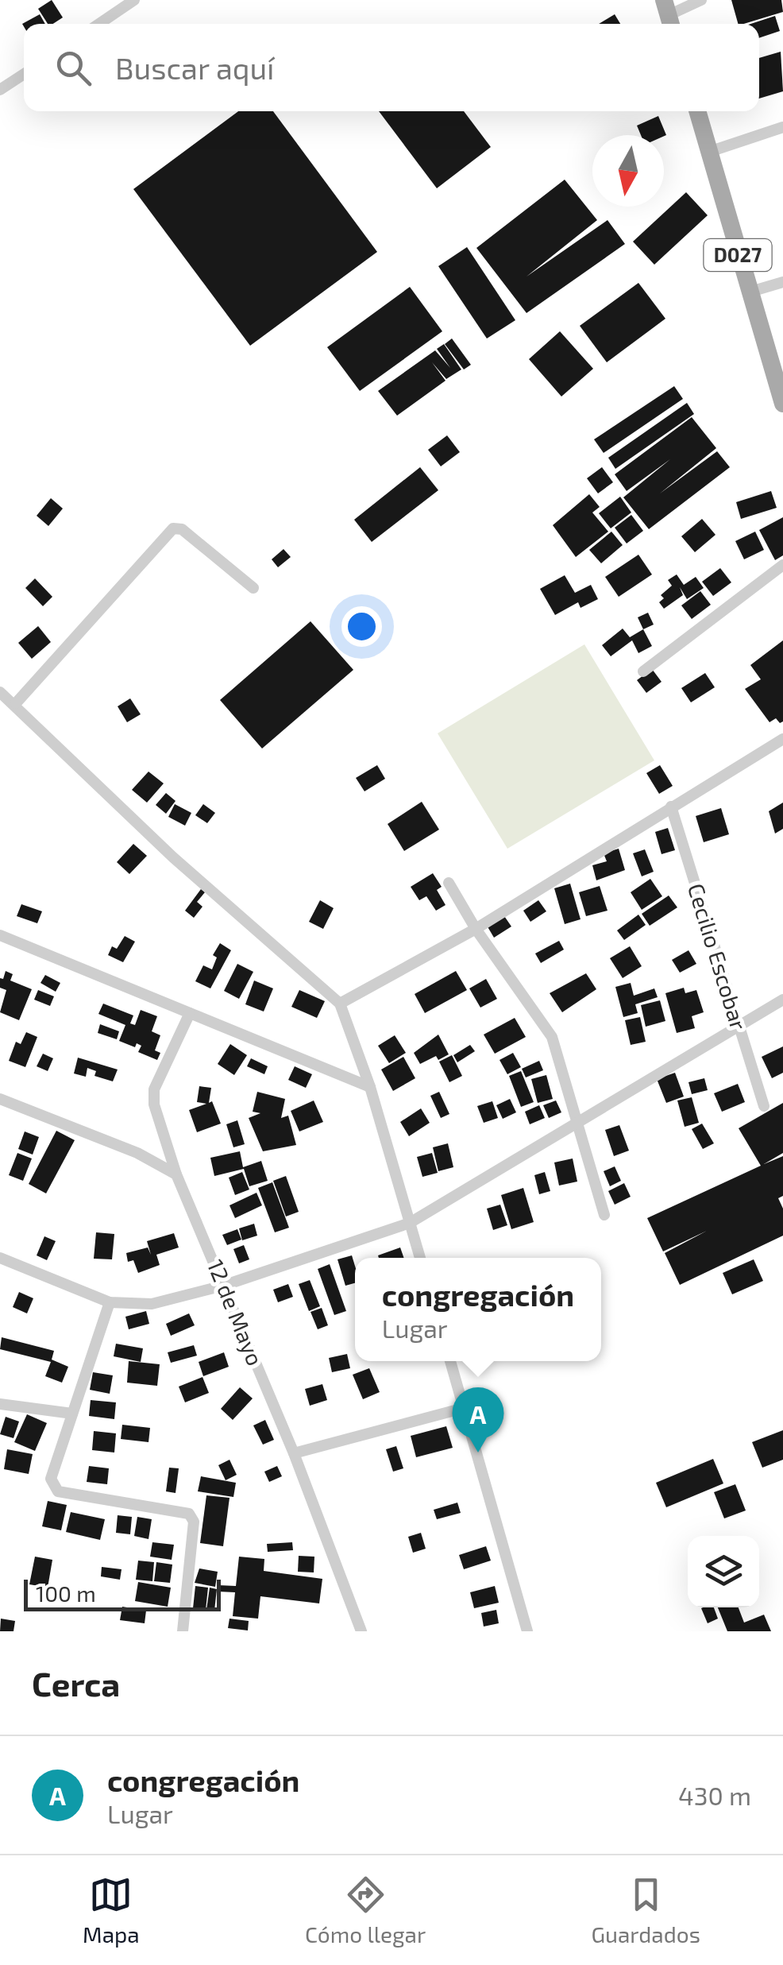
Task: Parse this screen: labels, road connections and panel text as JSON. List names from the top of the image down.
{
  "streets": {
    "main road": ["D027"],
    "street": ["Cecilio Escobar", "12 de Mayo"]
  },
  "scale_bar": "100 m",
  "north": "bottom",
  "page": {
    "search": "Buscar aquí",
    "popup": ["congregación", "Lugar"],
    "pins": "A",
    "scale": "100 m",
    "heading": "Cerca",
    "list": [
      {
        "mark": "A",
        "name": "congregación",
        "note": "Lugar",
        "value": "430 m"
      }
    ],
    "nav": ["Mapa", "Cómo llegar", "Guardados"]
  }
}
